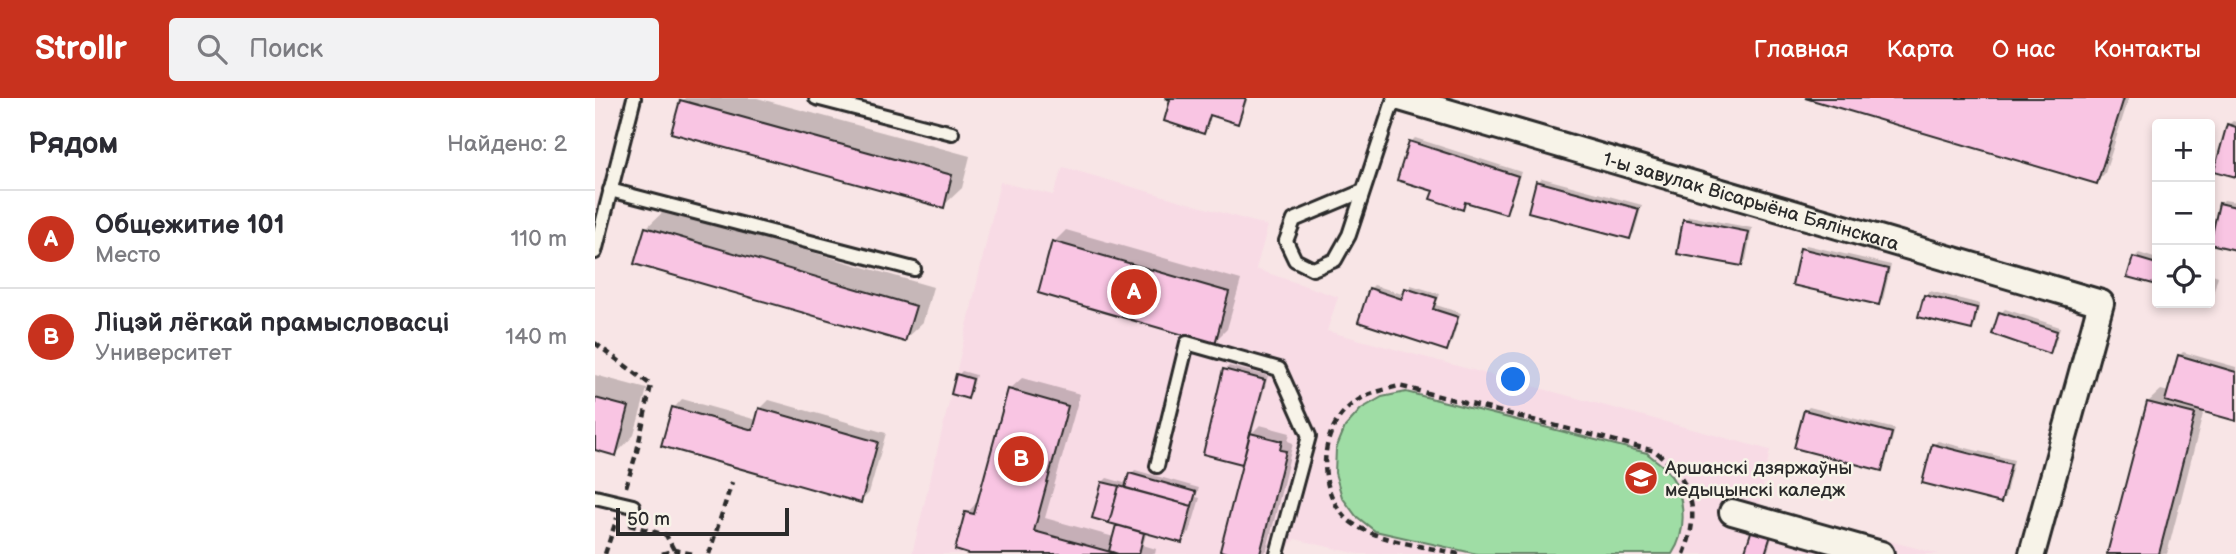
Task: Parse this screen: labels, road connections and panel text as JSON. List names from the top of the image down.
{
  "streets": {
    "street": ["1-ы завулак Вісарыёна Бялінскага"]
  },
  "places": {
    "school or university": ["Аршанскі дзяржаўны медыцынскі каледж"]
  },
  "scale_bar": "50 m",
  "page": {
    "header": "Strollr",
    "search": "Поиск",
    "nav": [
      "Главная",
      "Карта",
      "О нас",
      "Контакты"
    ],
    "heading": ["Рядом", "Найдено: 2"],
    "map_buttons": ["+", "−"],
    "list": [
      {
        "mark": "A",
        "name": "Общежитие 101",
        "note": "Место",
        "value": "110 m"
      },
      {
        "mark": "B",
        "name": "Ліцэй лёгкай прамысловасці",
        "note": "Университет",
        "value": "140 m"
      }
    ],
    "pins": ["A", "B"],
    "scale": "50 m"
  }
}
